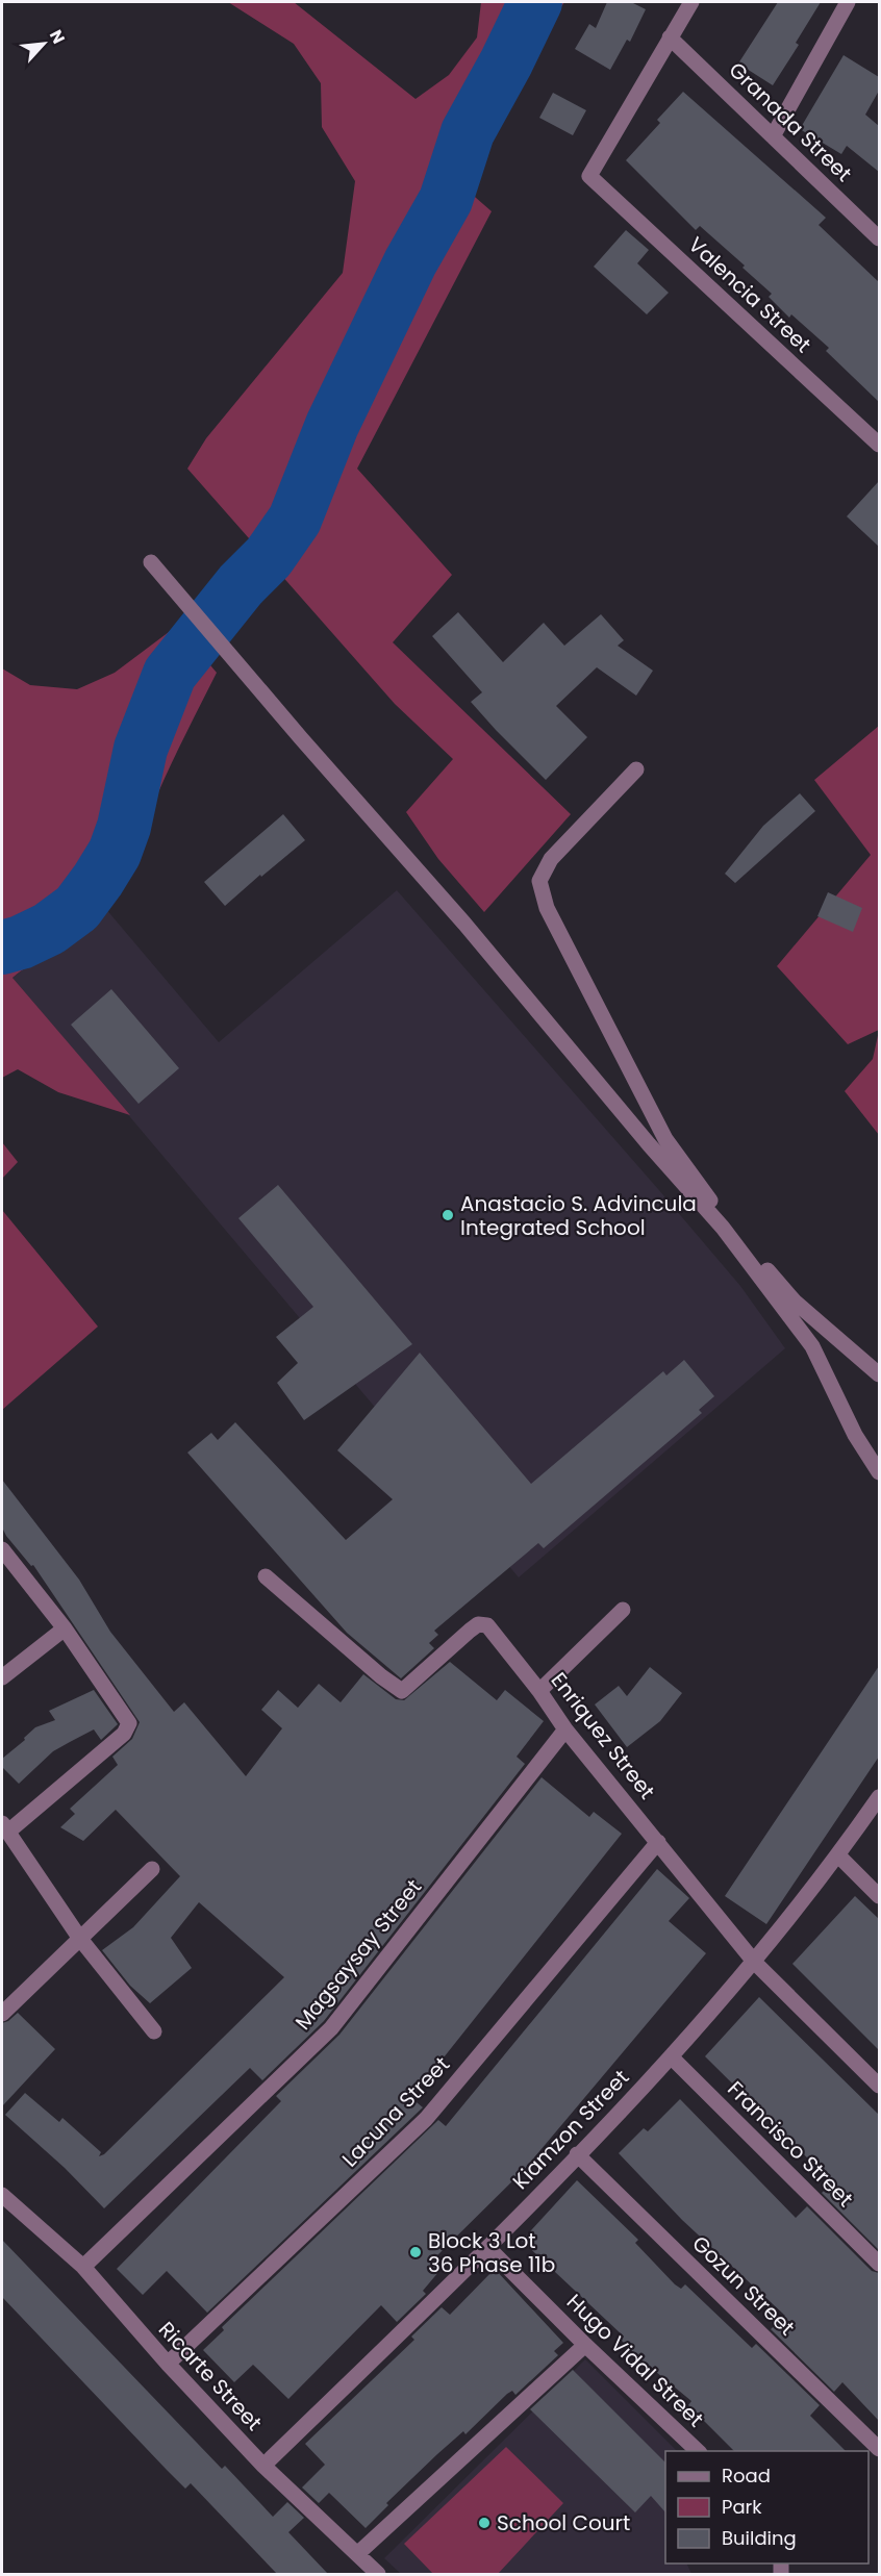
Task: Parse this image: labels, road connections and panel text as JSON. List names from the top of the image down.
{
  "streets": {
    "street": [
      "Granada Street",
      "Valencia Street",
      "Enriquez Street",
      "Magsaysay Street",
      "Lacuna Street",
      "Kiamzon Street",
      "Francisco Street",
      "Gozun Street",
      "Hugo Vidal Street",
      "Ricarte Street"
    ]
  },
  "crossings": [
    ["Granada Street", "Valencia Street"],
    ["Enriquez Street", "Magsaysay Street"],
    ["Enriquez Street", "Lacuna Street"],
    ["Enriquez Street", "Kiamzon Street"],
    ["Magsaysay Street", "Ricarte Street"],
    ["Lacuna Street", "Ricarte Street"],
    ["Kiamzon Street", "Francisco Street"],
    ["Kiamzon Street", "Gozun Street"],
    ["Kiamzon Street", "Hugo Vidal Street"],
    ["Kiamzon Street", "Ricarte Street"]
  ],
  "places": ["Anastacio S. Advincula Integrated School", "Block 3 Lot 36 Phase 11b", "School Court"],
  "legend": ["Road", "Park", "Building"],
  "north": "top right"
}
